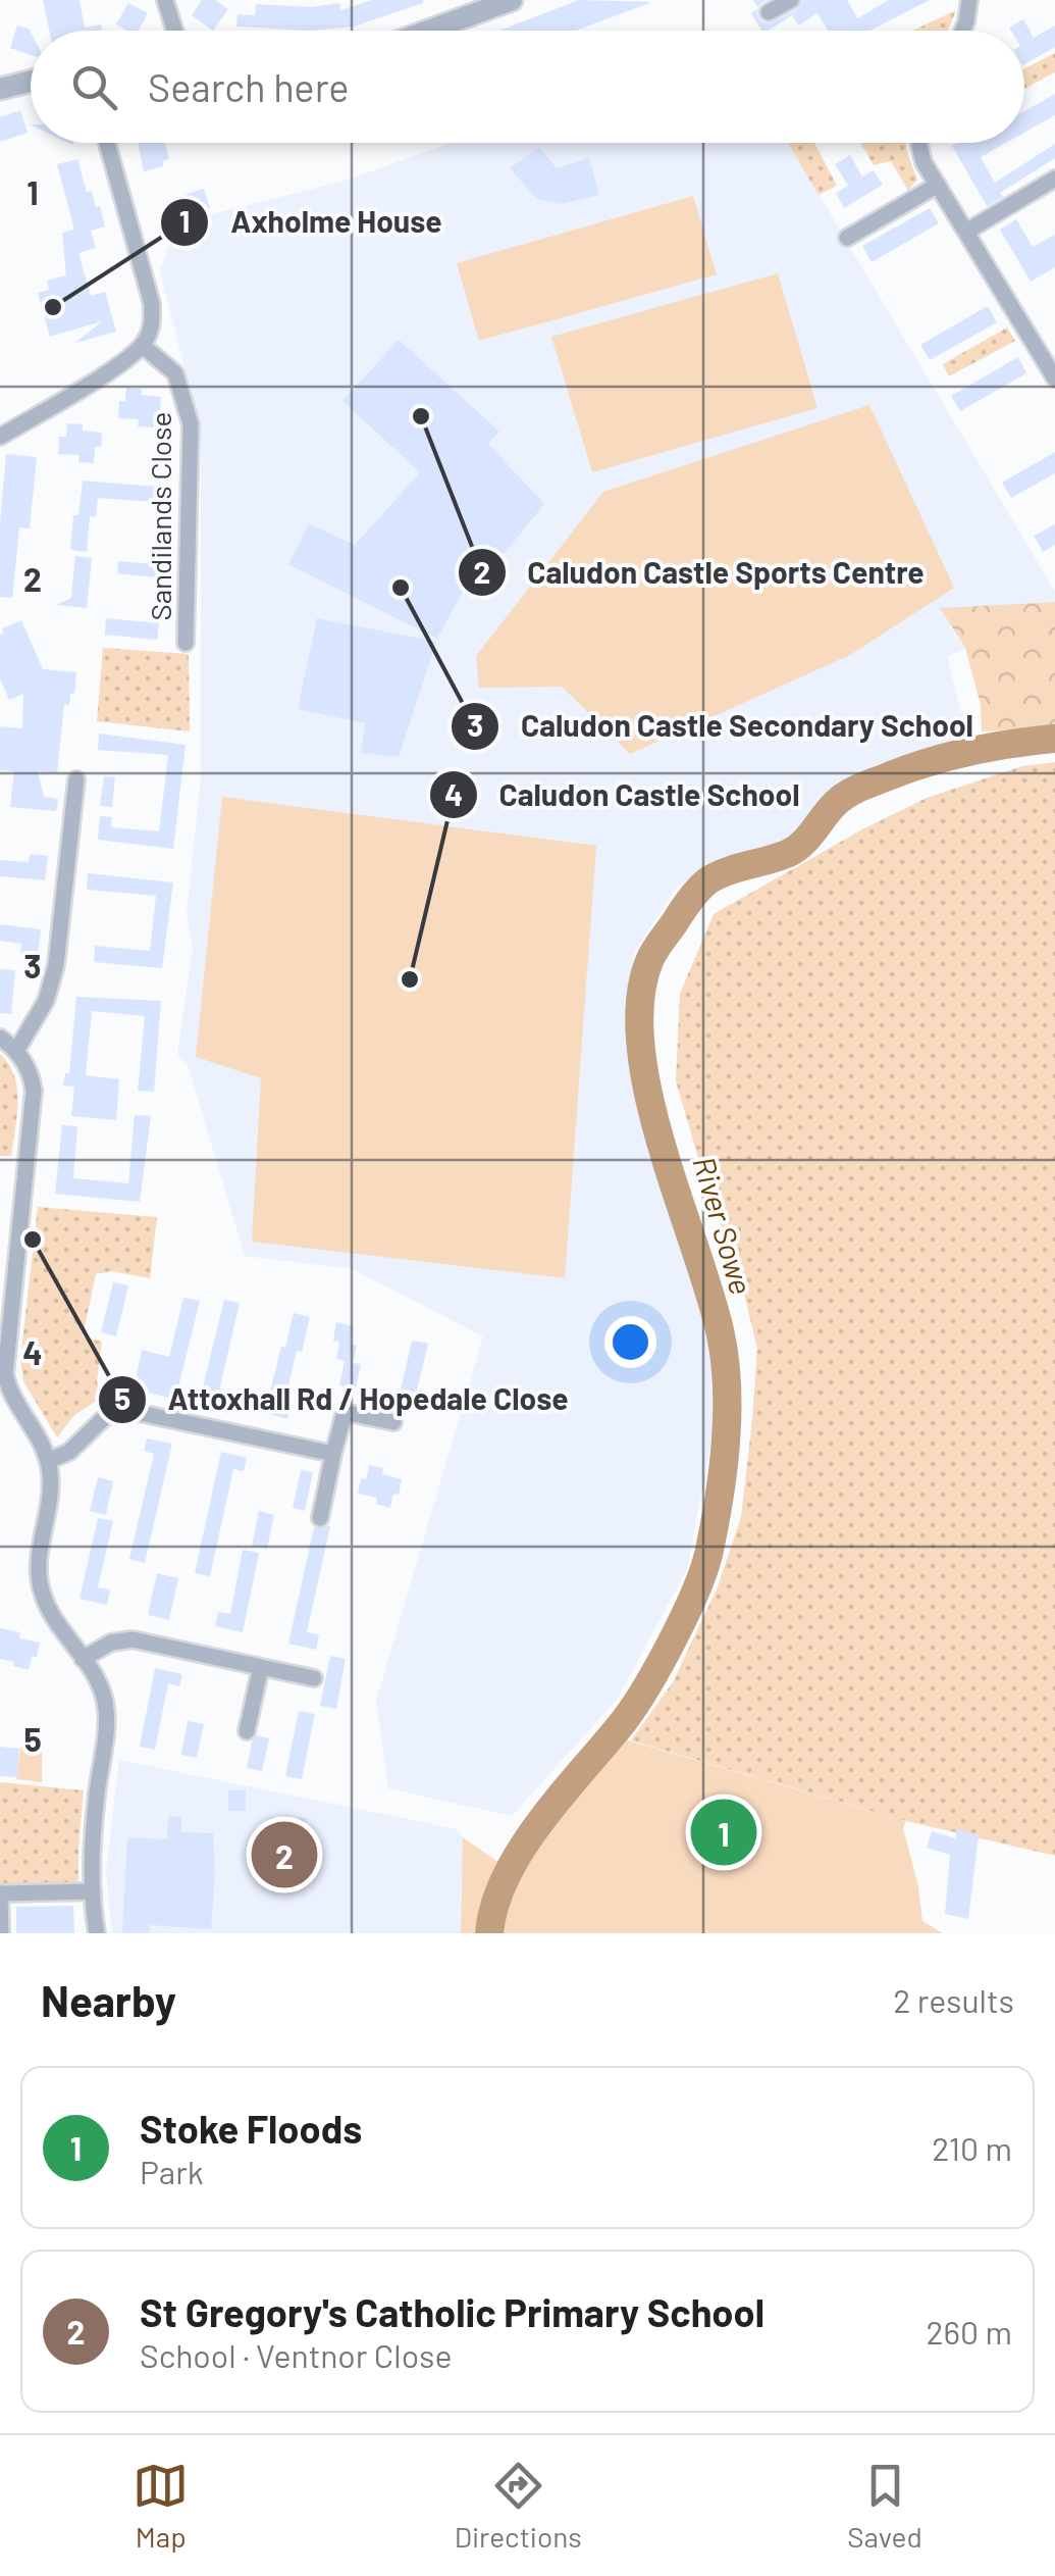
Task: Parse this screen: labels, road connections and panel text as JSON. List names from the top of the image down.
{
  "streets": {
    "street": ["Sandilands Close"]
  },
  "water": ["River Sowe"],
  "places": [
    "Axholme House",
    "Caludon Castle Sports Centre",
    "Caludon Castle Secondary School",
    "Caludon Castle School",
    "Attoxhall Rd / Hopedale Close"
  ],
  "page": {
    "search": "Search here",
    "pins": ["1", "2"],
    "heading": ["Nearby", "2 results"],
    "list": [
      {
        "mark": "1",
        "name": "Stoke Floods",
        "note": "Park",
        "value": "210 m"
      },
      {
        "mark": "2",
        "name": "St Gregory's Catholic Primary School",
        "note": "School · Ventnor Close",
        "value": "260 m"
      }
    ],
    "nav": ["Map", "Directions", "Saved"]
  },
  "grid": {
    "rows": [
      "1",
      "2",
      "3",
      "4",
      "5"
    ]
  }
}
